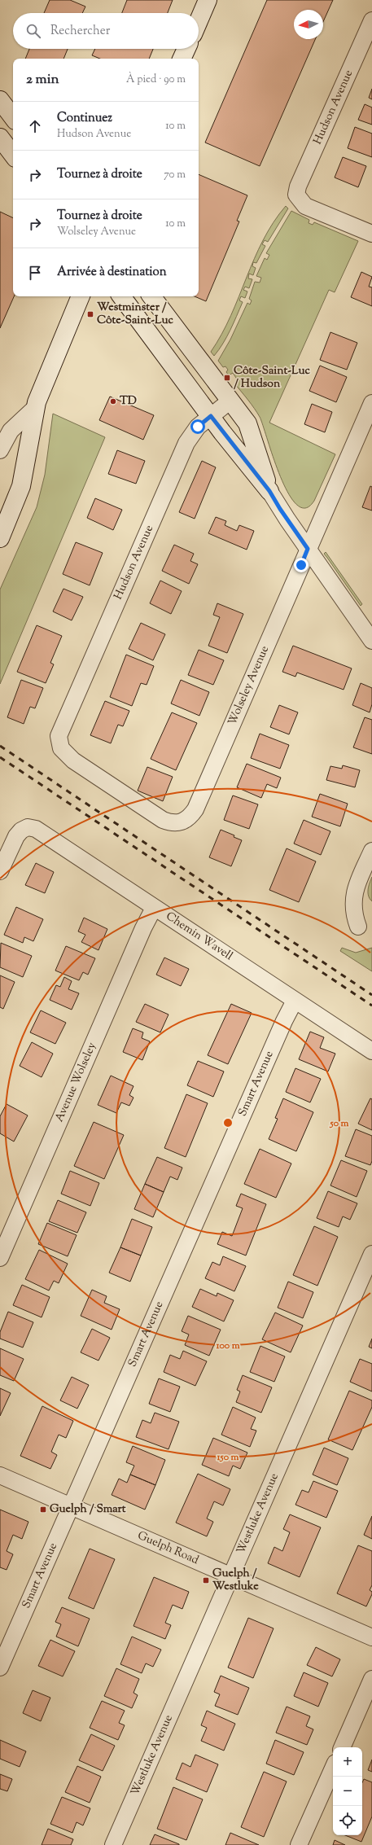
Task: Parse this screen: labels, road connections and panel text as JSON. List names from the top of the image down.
{
  "streets": {
    "street": [
      "Hudson Avenue",
      "Wolseley Avenue",
      "Chemin Wavell",
      "Avenue Wolseley",
      "Smart Avenue",
      "Westluke Avenue",
      "Guelph Road"
    ]
  },
  "crossings": [
    ["Hudson Avenue", "Wolseley Avenue"],
    ["Chemin Wavell", "Avenue Wolseley"],
    ["Chemin Wavell", "Smart Avenue"],
    ["Smart Avenue", "Guelph Road"],
    ["Westluke Avenue", "Guelph Road"]
  ],
  "places": {
    "transit": [
      "Westminster / Côte-Saint-Luc",
      "Côte-Saint-Luc / Hudson",
      "Guelph / Smart",
      "Guelph / Westluke"
    ],
    "other": ["TD"]
  },
  "north": "left",
  "page": {
    "search": "Rechercher",
    "heading": ["2 min", "À pied · 90 m"],
    "list": [
      ["Continuez", "Hudson Avenue", "10 m"],
      ["Tournez à droite", "70 m"],
      ["Tournez à droite", "Wolseley Avenue", "10 m"],
      "Arrivée à destination"
    ],
    "map_buttons": ["+", "−"]
  },
  "rings": ["50 m", "100 m", "150 m"]
}
